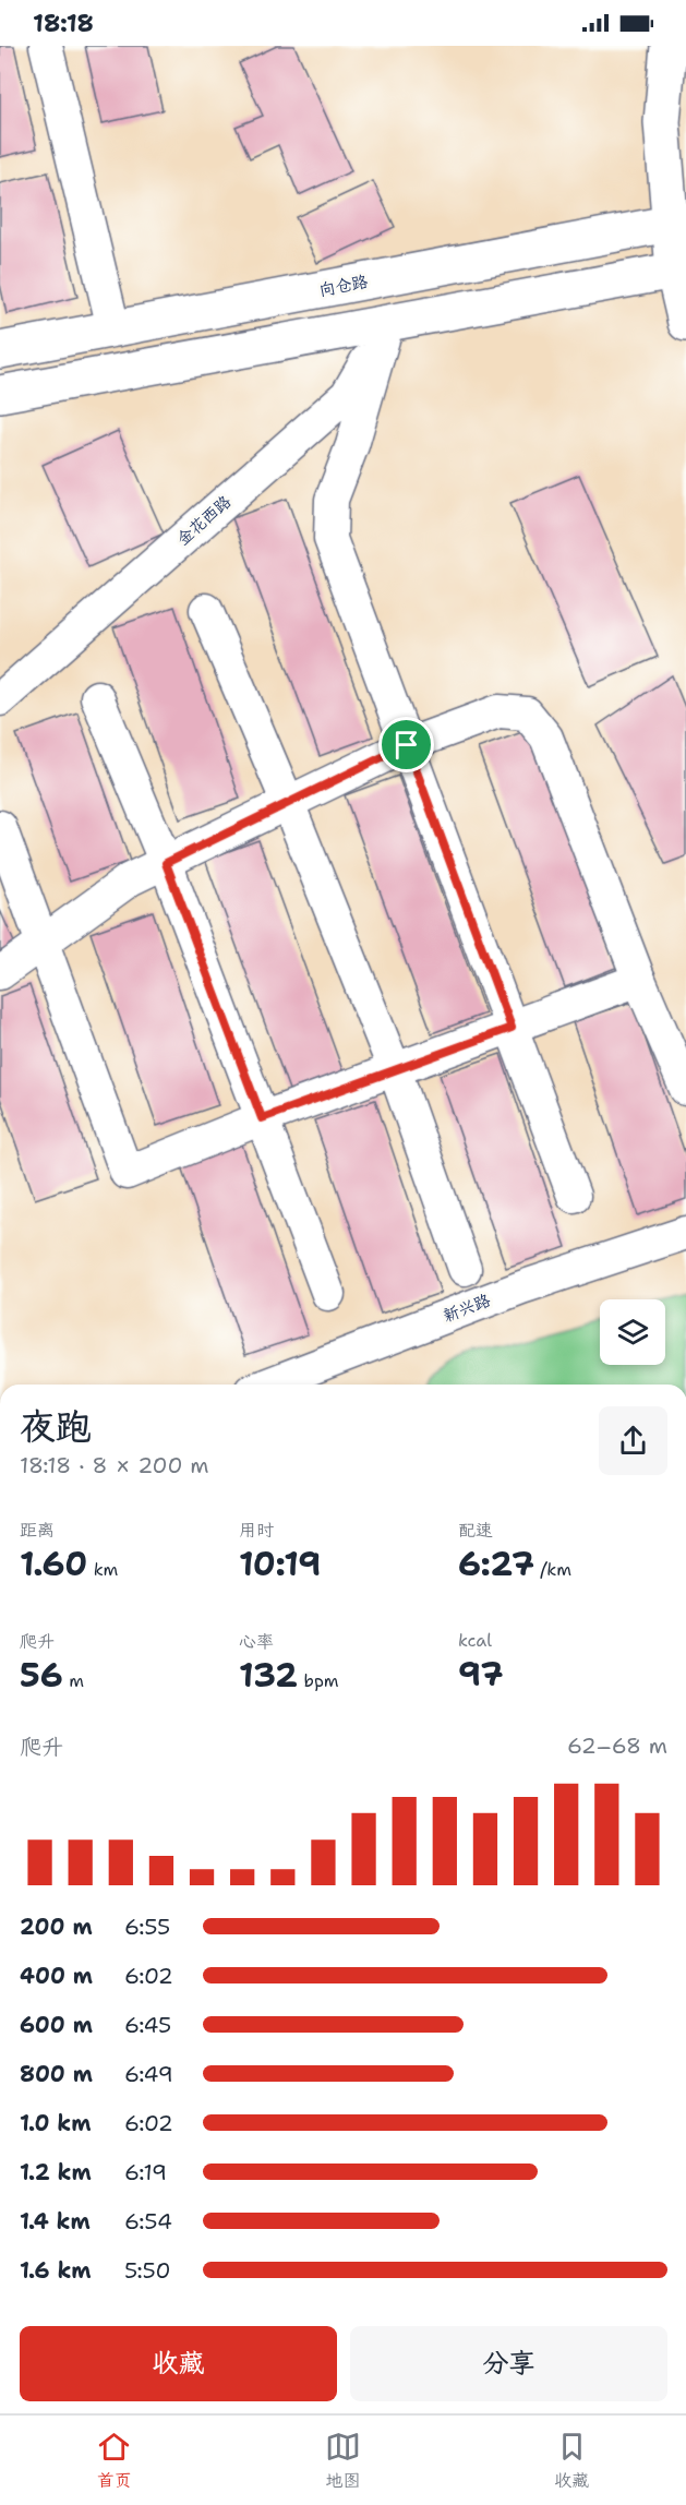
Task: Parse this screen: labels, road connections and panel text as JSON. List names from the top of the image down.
{
  "streets": {
    "street": ["向仓路", "金花西路", "新兴路"]
  },
  "page": {
    "status": "18:18",
    "heading": ["夜跑", "18:18 · 8 × 200 m"],
    "stats": [
      ["距离", "1.60 km"],
      ["用时", "10:19"],
      ["配速", "6:27 /km"],
      ["爬升", "56 m"],
      ["心率", "132 bpm"],
      ["kcal", "97"]
    ],
    "chart": ["爬升", "62–68 m"],
    "list": [
      {
        "name": "200 m",
        "note": "6:55"
      },
      {
        "name": "400 m",
        "note": "6:02"
      },
      {
        "name": "600 m",
        "note": "6:45"
      },
      {
        "name": "800 m",
        "note": "6:49"
      },
      {
        "name": "1.0 km",
        "note": "6:02"
      },
      {
        "name": "1.2 km",
        "note": "6:19"
      },
      {
        "name": "1.4 km",
        "note": "6:54"
      },
      {
        "name": "1.6 km",
        "note": "5:50"
      }
    ],
    "buttons": ["收藏", "分享"],
    "tabs": ["首页", "地图", "收藏"]
  }
}
